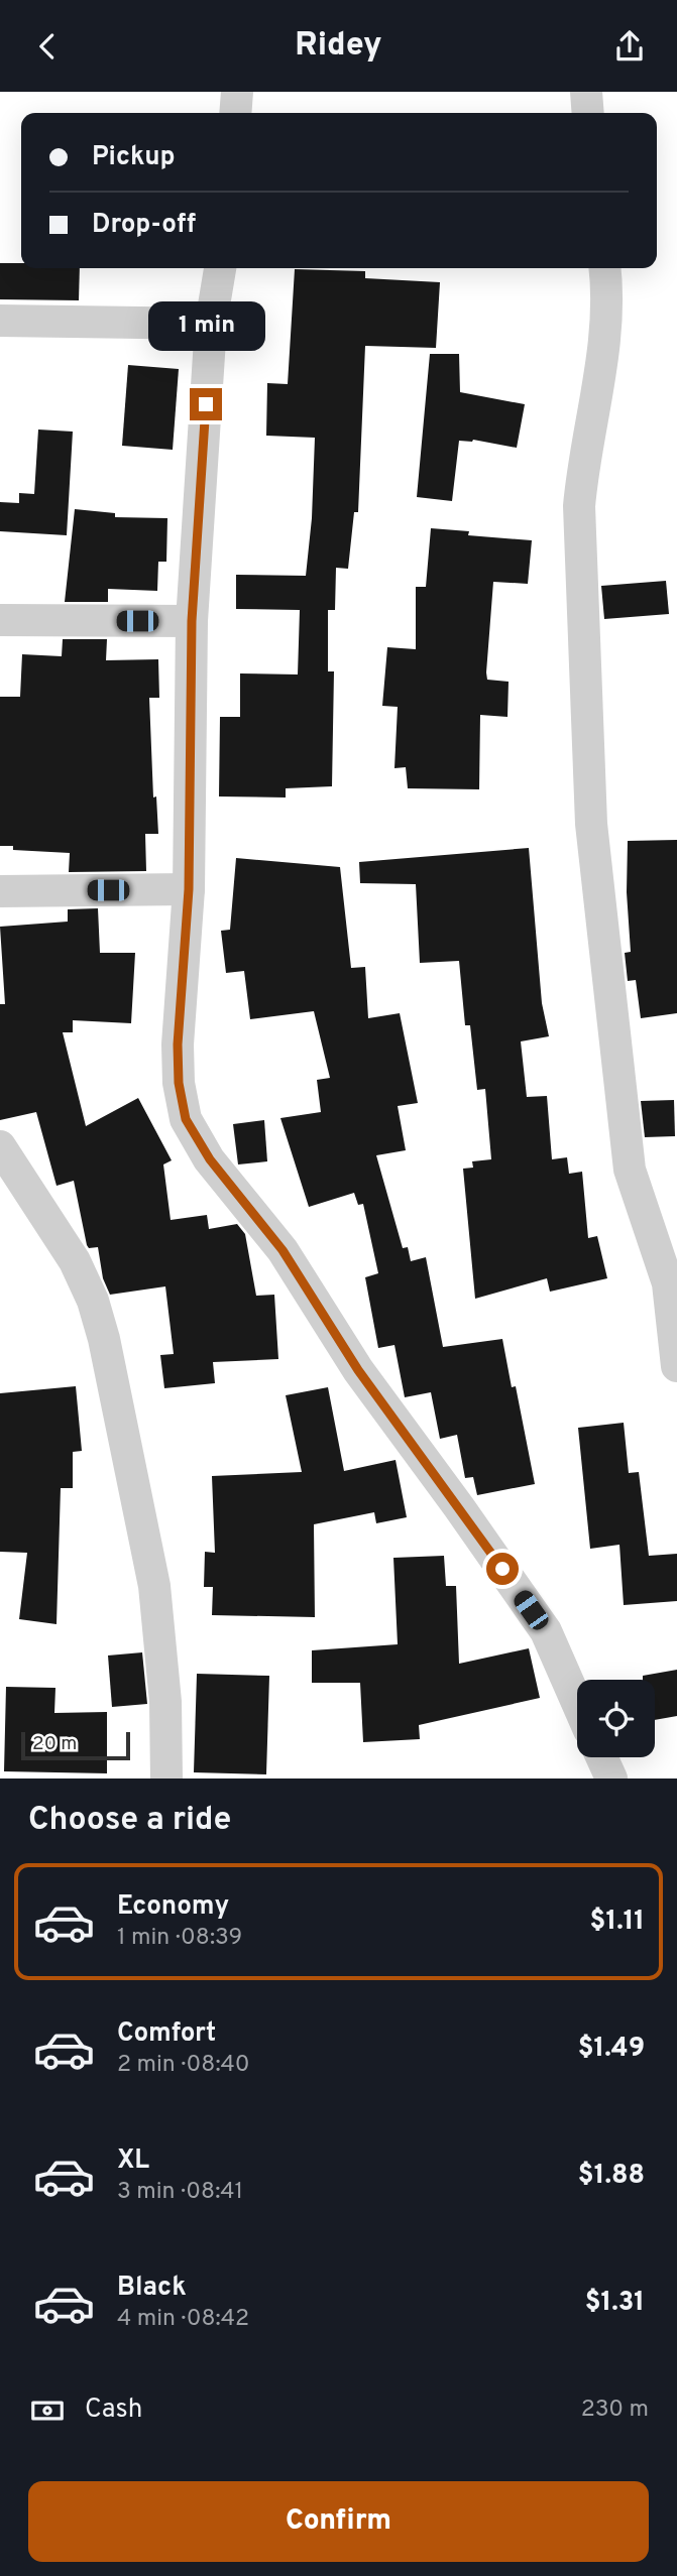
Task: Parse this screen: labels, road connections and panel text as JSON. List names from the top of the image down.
{
  "scale_bar": "20 m",
  "page": {
    "header": "Ridey",
    "banner": ["Pickup", "Drop-off"],
    "bubble": "1 min",
    "scale": "20 m",
    "heading": "Choose a ride",
    "list": [
      {
        "name": "Economy",
        "note": "1 min · 08:39",
        "value": "$1.11"
      },
      {
        "name": "Comfort",
        "note": "2 min · 08:40",
        "value": "$1.49"
      },
      {
        "name": "XL",
        "note": "3 min · 08:41",
        "value": "$1.88"
      },
      {
        "name": "Black",
        "note": "4 min · 08:42",
        "value": "$1.31"
      }
    ],
    "pay": ["Cash", "230 m"],
    "buttons": "Confirm"
  }
}
